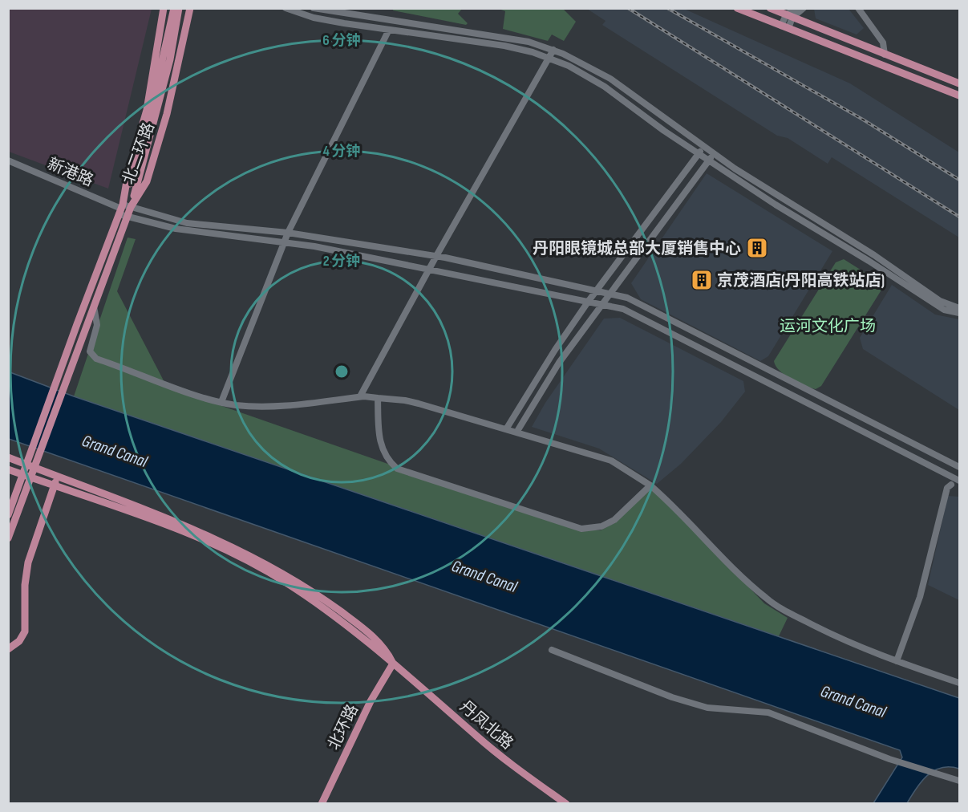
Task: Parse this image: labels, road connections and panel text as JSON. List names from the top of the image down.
{
  "streets": {
    "main road": ["北二环路", "丹凤北路", "北环路"],
    "street": ["新港路"]
  },
  "crossings": [
    ["北二环路", "新港路"],
    ["丹凤北路", "北环路"]
  ],
  "water": ["Grand Canal"],
  "parks": ["运河文化广场"],
  "places": {
    "building": ["丹阳眼镜城总部大厦销售中心", "京茂酒店(丹阳高铁站店)"]
  },
  "rings": ["6 分钟", "4 分钟", "2 分钟"]
}
